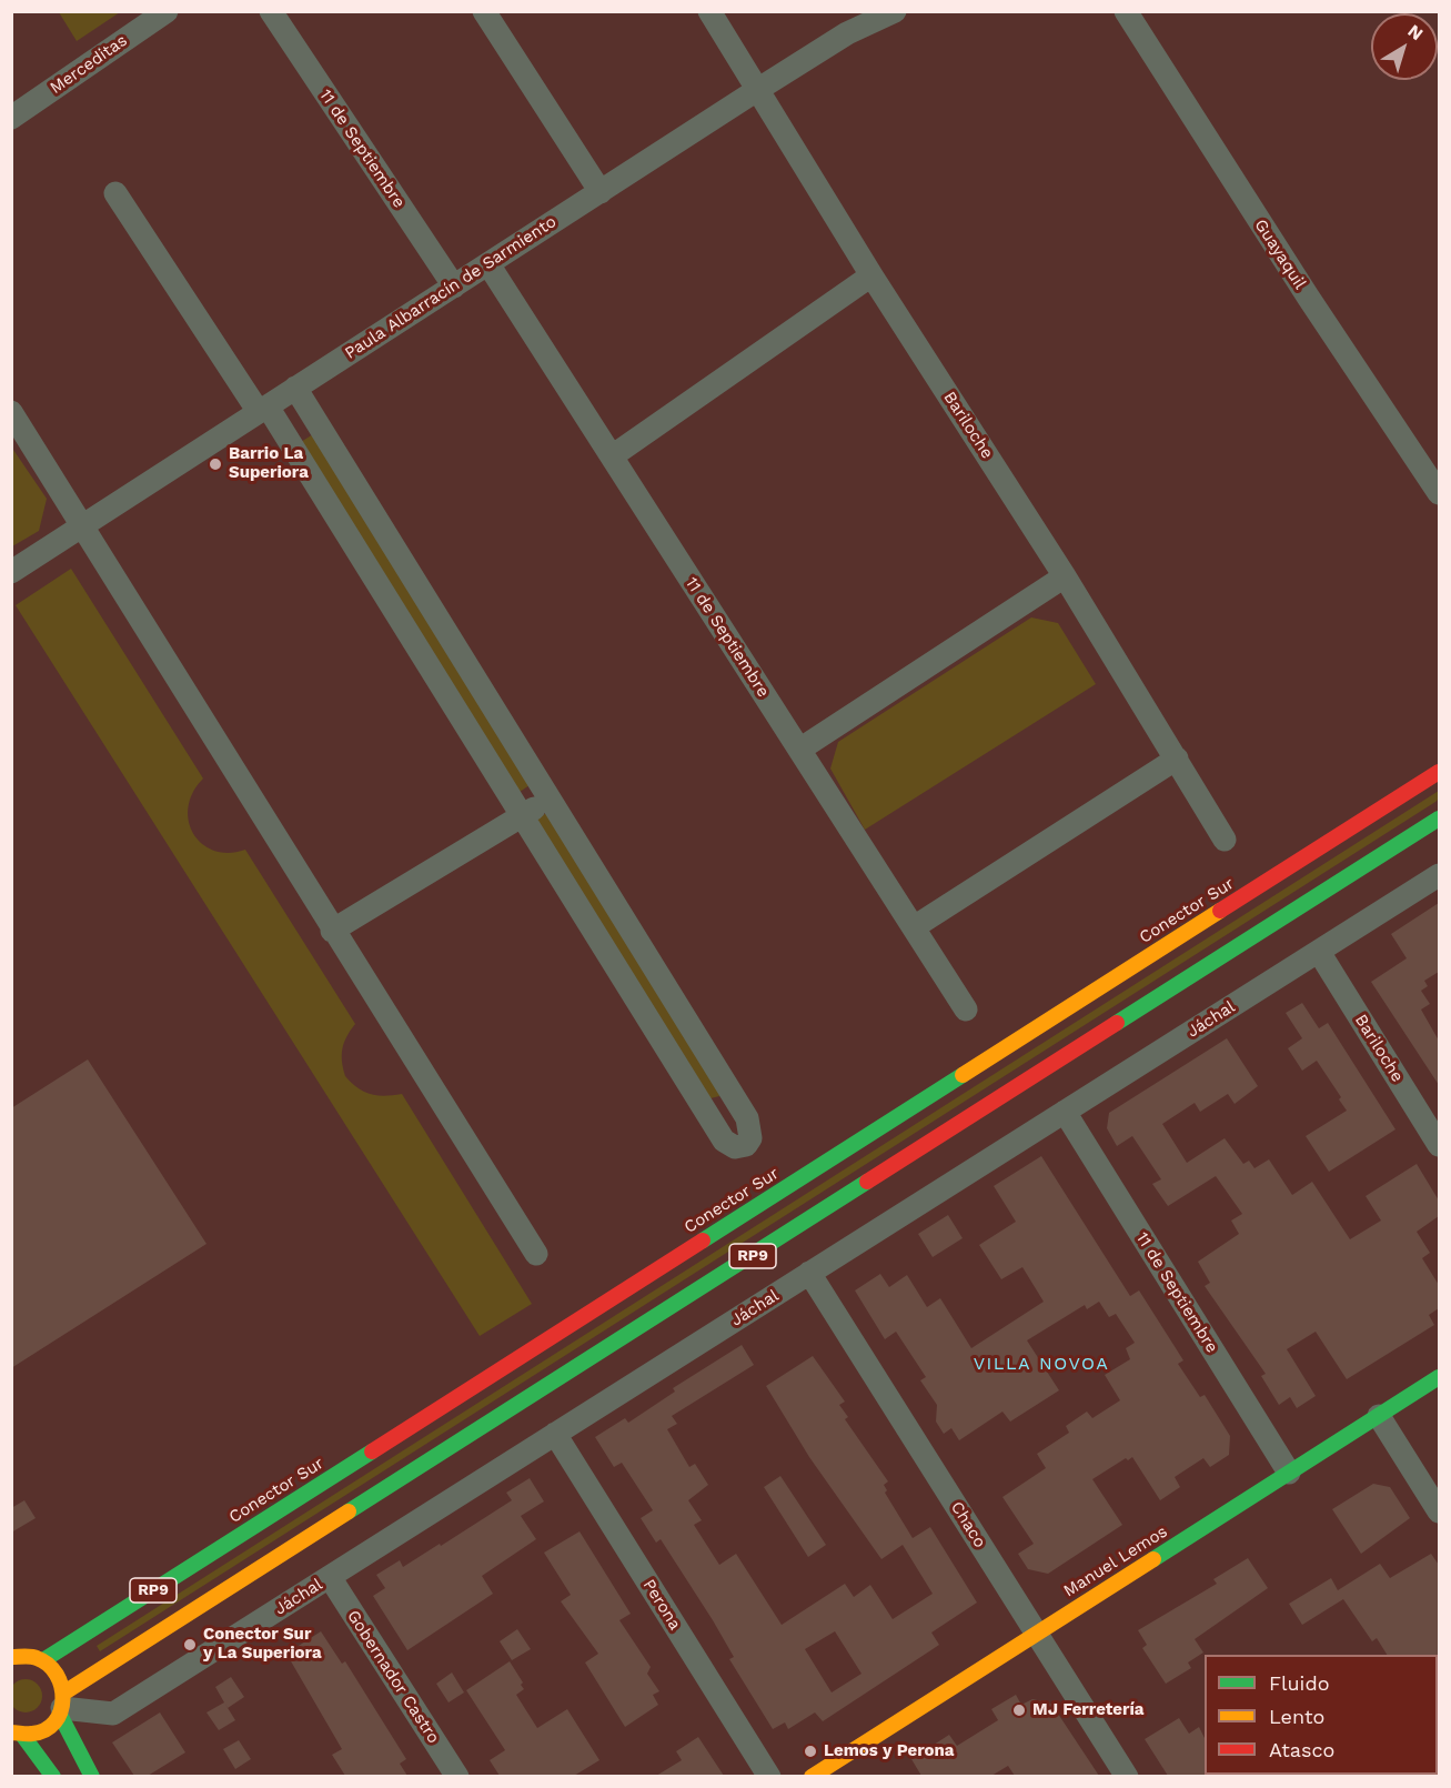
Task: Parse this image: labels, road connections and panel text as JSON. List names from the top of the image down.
{
  "streets": {
    "main road": ["Conector Sur", "RP9", "Manuel Lemos"],
    "street": [
      "Merceditas",
      "11 de Septiembre",
      "Guayaquil",
      "Paula Albarracín de Sarmiento",
      "Bariloche",
      "Jáchal",
      "Chaco",
      "Perona",
      "Gobernador Castro"
    ]
  },
  "crossings": [
    ["11 de Septiembre", "Paula Albarracín de Sarmiento"],
    ["11 de Septiembre", "Jáchal"],
    ["11 de Septiembre", "Manuel Lemos"],
    ["Paula Albarracín de Sarmiento", "Bariloche"],
    ["Bariloche", "Jáchal"],
    ["Jáchal", "RP9"],
    ["Jáchal", "Chaco"],
    ["Jáchal", "Perona"],
    ["Jáchal", "Gobernador Castro"],
    ["Chaco", "Manuel Lemos"]
  ],
  "districts": ["VILLA NOVOA"],
  "places": [
    "Barrio La Superiora",
    "Conector Sur y La Superiora",
    "MJ Ferretería",
    "Lemos y Perona"
  ],
  "legend": ["Fluido", "Lento", "Atasco"],
  "north": "top right"
}
